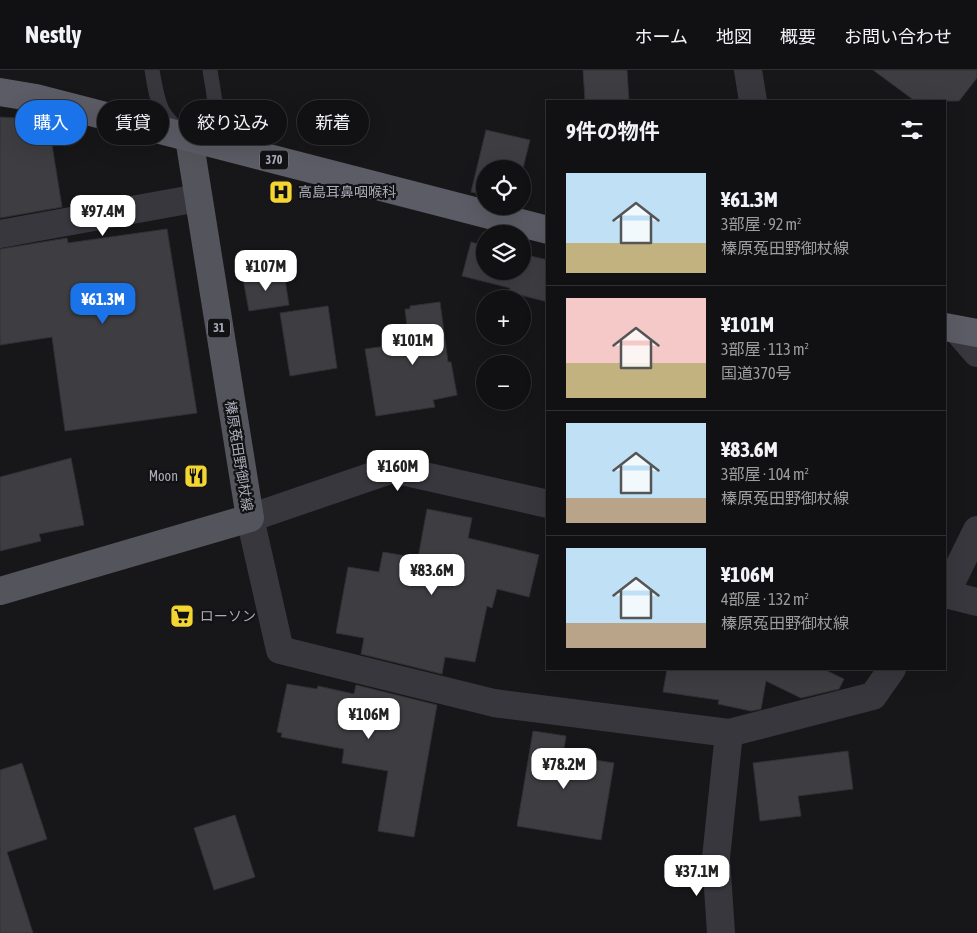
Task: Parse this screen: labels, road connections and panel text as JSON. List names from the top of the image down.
{
  "streets": {
    "highway": ["370"],
    "main road": ["31", "榛原菟田野御杖線"]
  },
  "places": {
    "hospital": ["高島耳鼻咽喉科"],
    "restaurant": ["Moon"],
    "supermarket": ["ローソン"]
  },
  "page": {
    "header": "Nestly",
    "nav": [
      "ホーム",
      "地図",
      "概要",
      "お問い合わせ"
    ],
    "chip": [
      "購入",
      "賃貸",
      "絞り込み",
      "新着"
    ],
    "heading": "9件の物件",
    "map_buttons": ["+", "−"],
    "list": [
      {
        "name": "¥61.3M",
        "note": "3部屋 · 92 m² · 榛原菟田野御杖線"
      },
      {
        "name": "¥101M",
        "note": "3部屋 · 113 m² · 国道370号"
      },
      {
        "name": "¥83.6M",
        "note": "3部屋 · 104 m² · 榛原菟田野御杖線"
      },
      {
        "name": "¥106M",
        "note": "4部屋 · 132 m² · 榛原菟田野御杖線"
      }
    ],
    "price": [
      "¥97.4M",
      "¥107M",
      "¥61.3M",
      "¥101M",
      "¥160M",
      "¥83.6M",
      "¥106M",
      "¥78.2M",
      "¥37.1M"
    ]
  }
}
